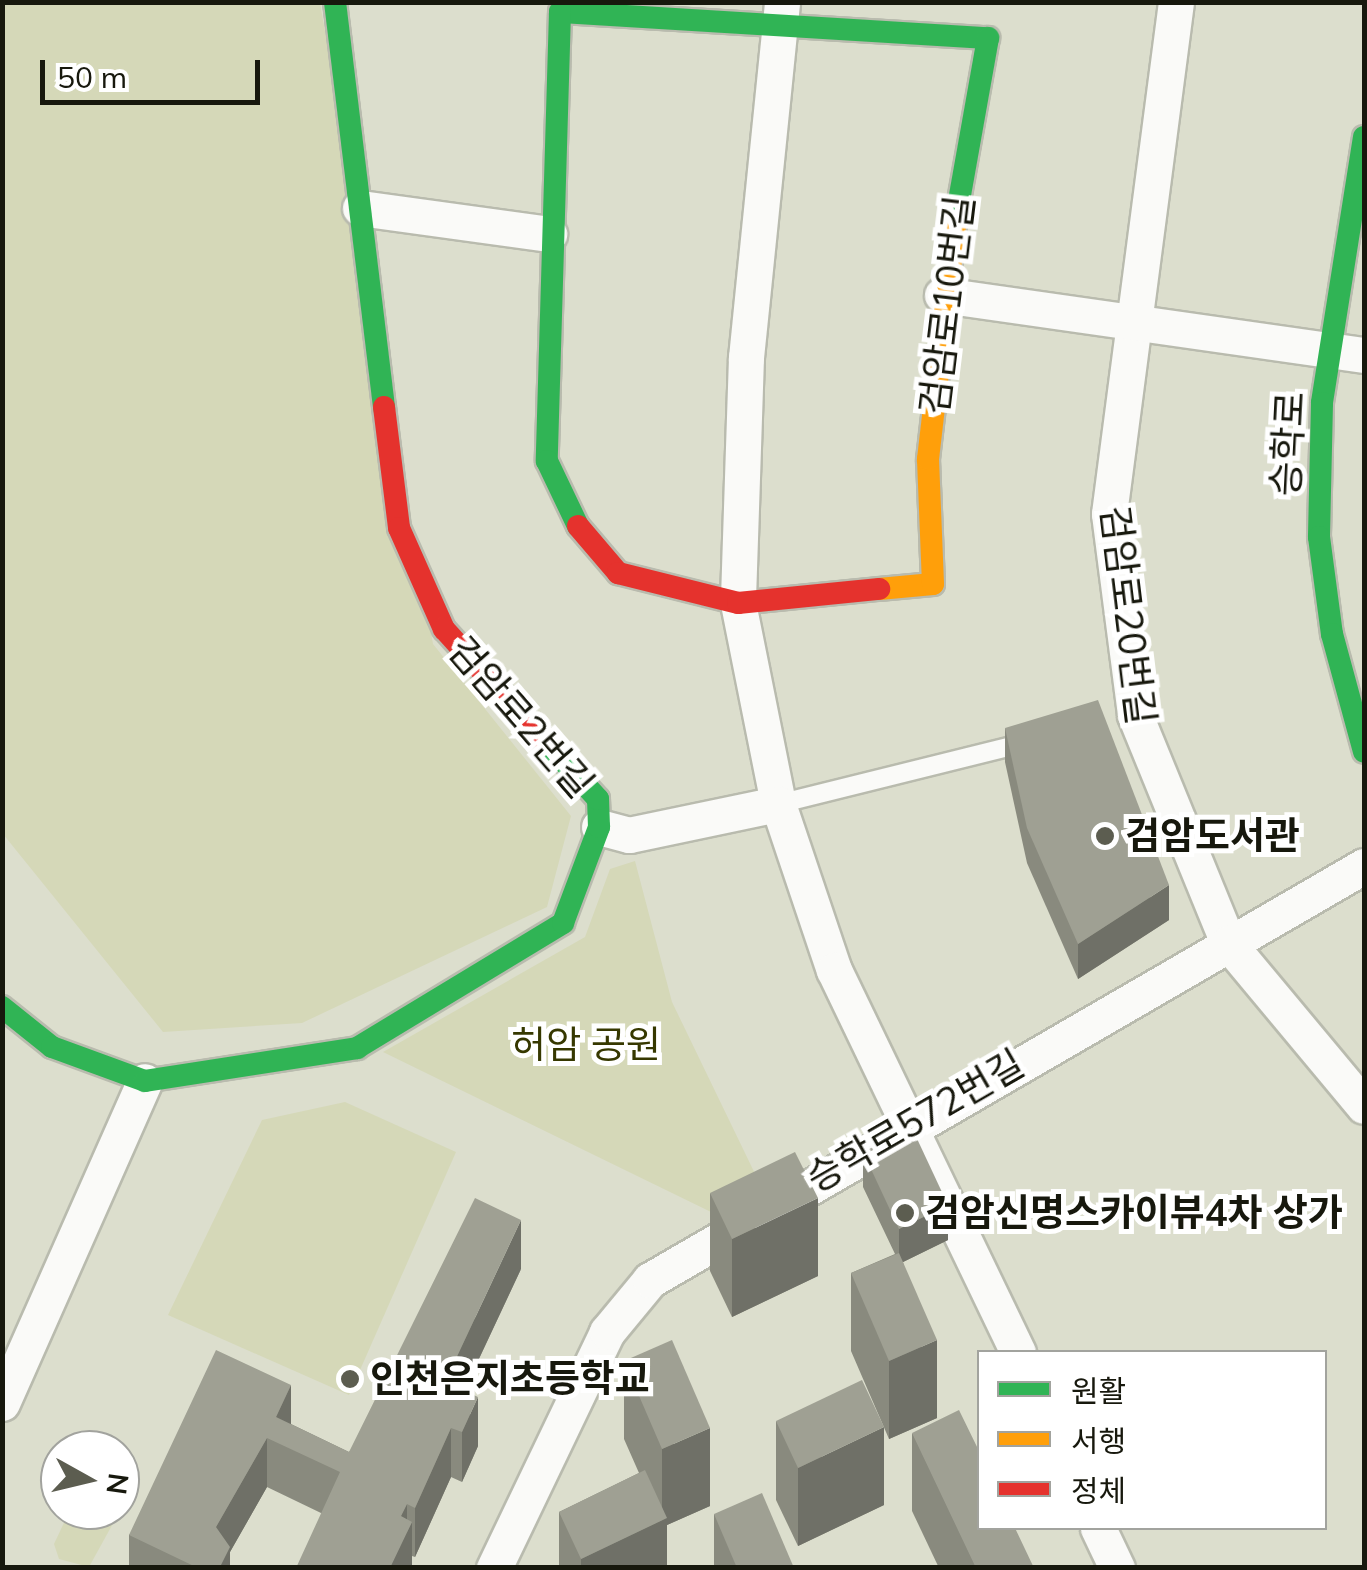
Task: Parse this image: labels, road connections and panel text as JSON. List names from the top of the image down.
{
  "streets": {
    "street": [
      "검암로10번길",
      "승학로",
      "검암로20번길",
      "검암로2번길",
      "승학로572번길"
    ]
  },
  "crossings": [
    ["검암로20번길", "승학로572번길"]
  ],
  "parks": ["허암 공원"],
  "places": ["검암도서관", "검암신명스카이뷰4차 상가", "인천은지초등학교"],
  "legend": ["원활", "서행", "정체"],
  "scale_bar": "50 m",
  "north": "right"
}
